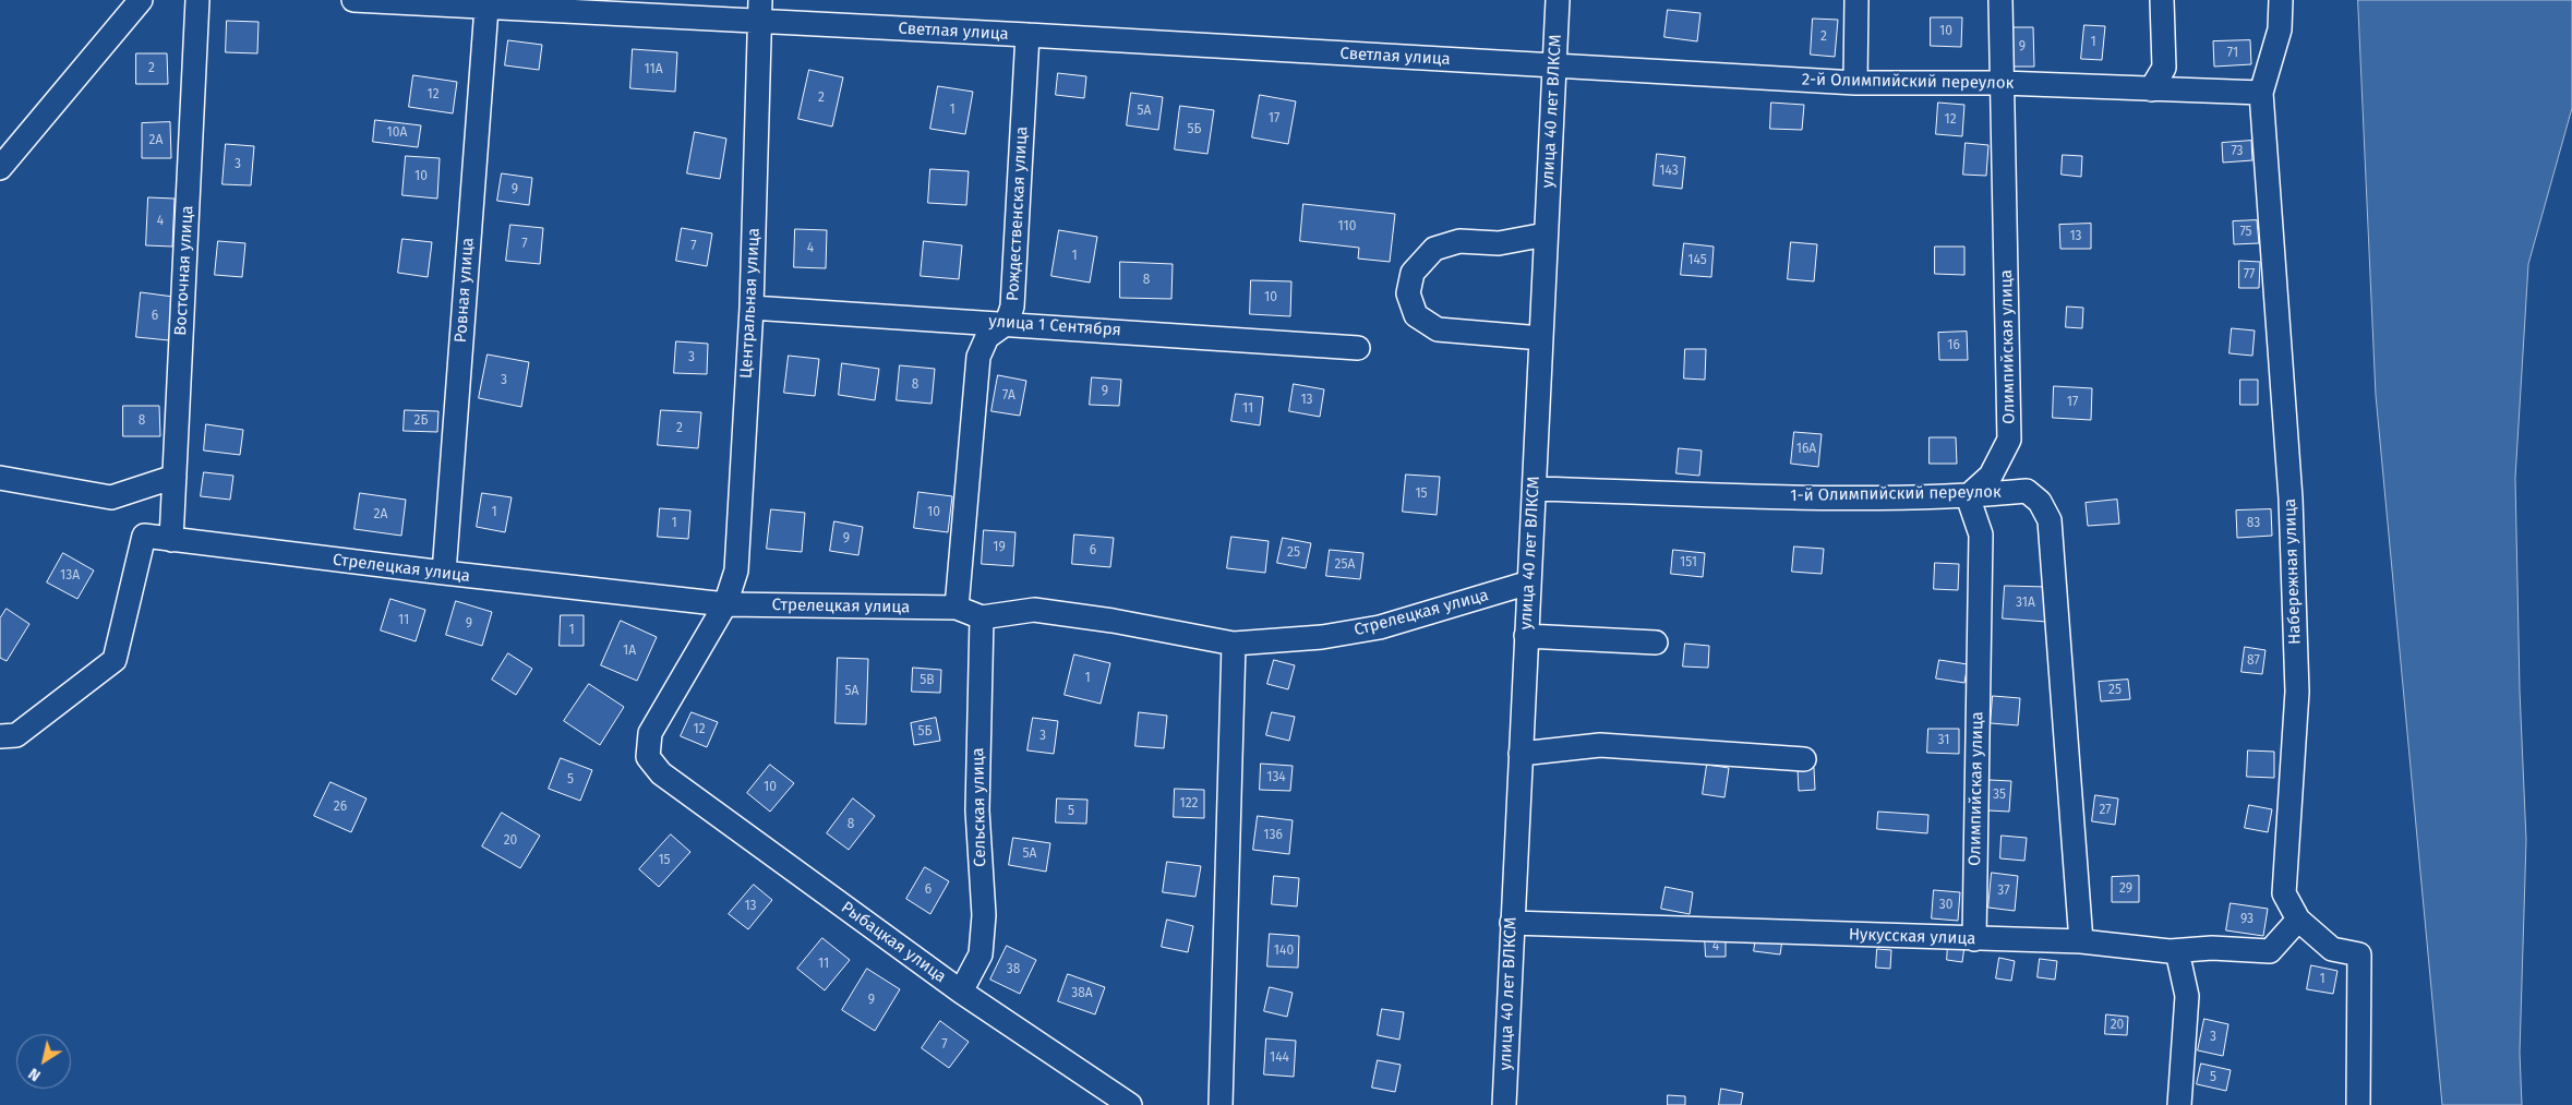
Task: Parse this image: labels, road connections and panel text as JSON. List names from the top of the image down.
{
  "streets": {
    "street": [
      "Светлая улица",
      "2-й Олимпийский переулок",
      "улица 40 лет ВЛКСМ",
      "Рождественская улица",
      "Восточная улица",
      "Ровная улица",
      "Центральная улица",
      "улица 1 Сентября",
      "Олимпийская улица",
      "1-й Олимпийский переулок",
      "Стрелецкая улица",
      "Набережная улица",
      "Сельская улица",
      "Нукусская улица",
      "Рыбацкая улица"
    ]
  },
  "crossings": [
    ["Светлая улица", "2-й Олимпийский переулок"],
    ["Светлая улица", "улица 40 лет ВЛКСМ"],
    ["Светлая улица", "Рождественская улица"],
    ["Светлая улица", "Ровная улица"],
    ["Светлая улица", "Центральная улица"],
    ["2-й Олимпийский переулок", "улица 40 лет ВЛКСМ"],
    ["2-й Олимпийский переулок", "Олимпийская улица"],
    ["2-й Олимпийский переулок", "Набережная улица"],
    ["улица 40 лет ВЛКСМ", "1-й Олимпийский переулок"],
    ["улица 40 лет ВЛКСМ", "Стрелецкая улица"],
    ["улица 40 лет ВЛКСМ", "Нукусская улица"],
    ["Рождественская улица", "улица 1 Сентября"],
    ["Рождественская улица", "Стрелецкая улица"],
    ["Восточная улица", "Стрелецкая улица"],
    ["Ровная улица", "Стрелецкая улица"],
    ["Центральная улица", "улица 1 Сентября"],
    ["Центральная улица", "Стрелецкая улица"],
    ["Центральная улица", "Рыбацкая улица"],
    ["Олимпийская улица", "1-й Олимпийский переулок"],
    ["Олимпийская улица", "Нукусская улица"],
    ["1-й Олимпийский переулок", "Нукусская улица"],
    ["Стрелецкая улица", "Сельская улица"],
    ["Набережная улица", "Нукусская улица"],
    ["Сельская улица", "Рыбацкая улица"]
  ],
  "house_numbers": [
    "10",
    "2",
    "1",
    "9",
    "71",
    "2",
    "11А",
    "12",
    "2",
    "1",
    "5А",
    "17",
    "12",
    "5Б",
    "10А",
    "2А",
    "73",
    "3",
    "143",
    "10",
    "9",
    "4",
    "110",
    "75",
    "13",
    "7",
    "7",
    "4",
    "1",
    "145",
    "77",
    "8",
    "10",
    "6",
    "16",
    "3",
    "3",
    "8",
    "9",
    "7А",
    "13",
    "17",
    "11",
    "8",
    "2Б",
    "2",
    "16А",
    "15",
    "1",
    "10",
    "2А",
    "1",
    "83",
    "9",
    "19",
    "6",
    "25",
    "151",
    "25А",
    "13А",
    "31А",
    "11",
    "9",
    "1",
    "1А",
    "87",
    "1",
    "5В",
    "25",
    "5А",
    "12",
    "5Б",
    "3",
    "31",
    "134",
    "5",
    "10",
    "35",
    "122",
    "26",
    "27",
    "5",
    "8",
    "136",
    "20",
    "5А",
    "15",
    "29",
    "6",
    "37",
    "30",
    "13",
    "93",
    "4",
    "140",
    "11",
    "38",
    "1",
    "38А",
    "9",
    "20",
    "3",
    "7",
    "144",
    "5"
  ],
  "north": "bottom left"
}
